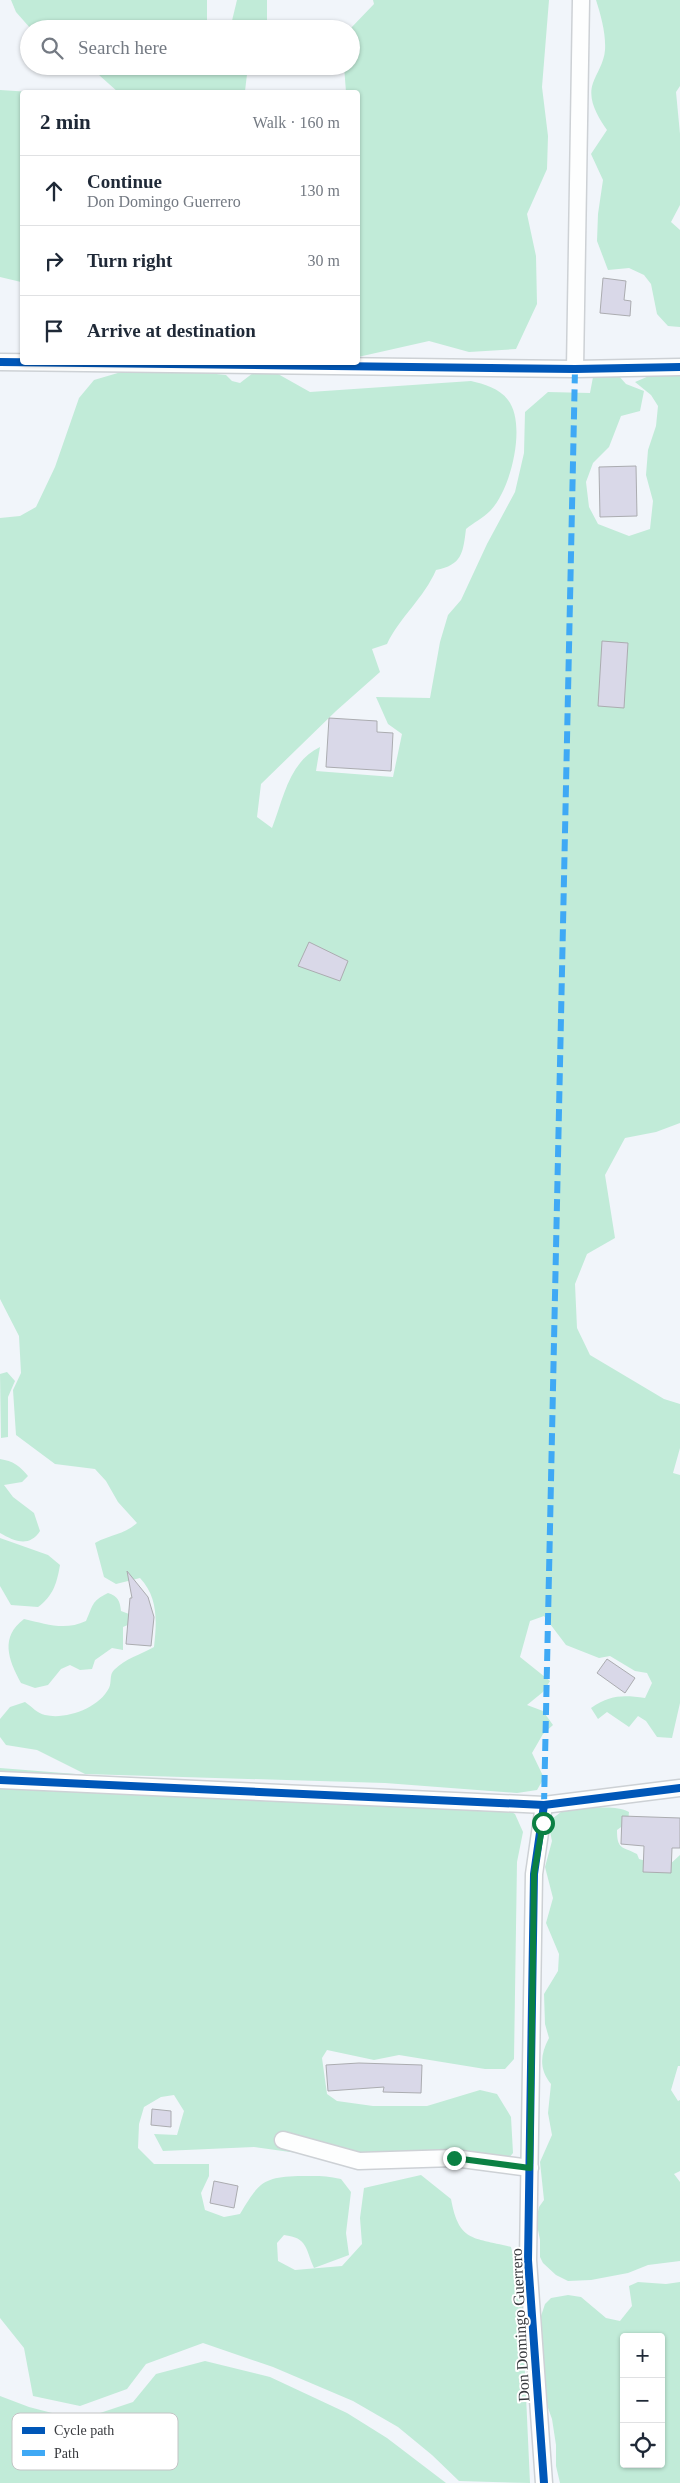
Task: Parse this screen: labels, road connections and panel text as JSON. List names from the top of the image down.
{
  "streets": {
    "street": ["Don Domingo Guerrero"]
  },
  "legend": ["Cycle path", "Path"],
  "page": {
    "search": "Search here",
    "heading": ["2 min", "Walk · 160 m"],
    "list": [
      ["Continue", "Don Domingo Guerrero", "130 m"],
      ["Turn right", "30 m"],
      "Arrive at destination"
    ],
    "map_buttons": ["+", "−"]
  }
}
